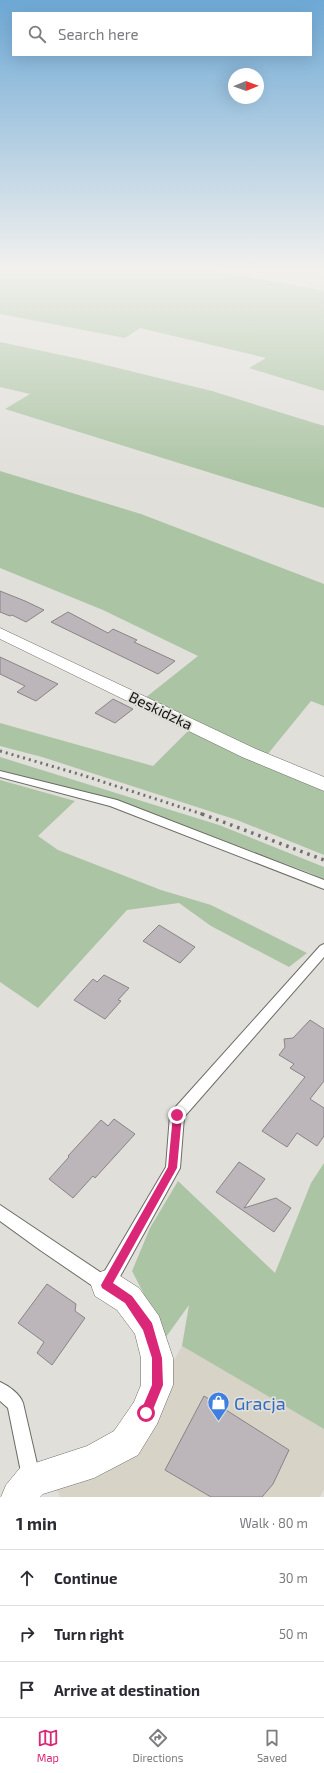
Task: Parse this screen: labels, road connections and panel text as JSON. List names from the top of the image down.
{
  "streets": {
    "street": ["Beskidzka"]
  },
  "places": {
    "shop": ["Gracja"]
  },
  "north": "right",
  "page": {
    "search": "Search here",
    "heading": ["1 min", "Walk · 80 m"],
    "list": [
      ["Continue", "30 m"],
      ["Turn right", "50 m"],
      "Arrive at destination"
    ],
    "nav": ["Map", "Directions", "Saved"]
  }
}
